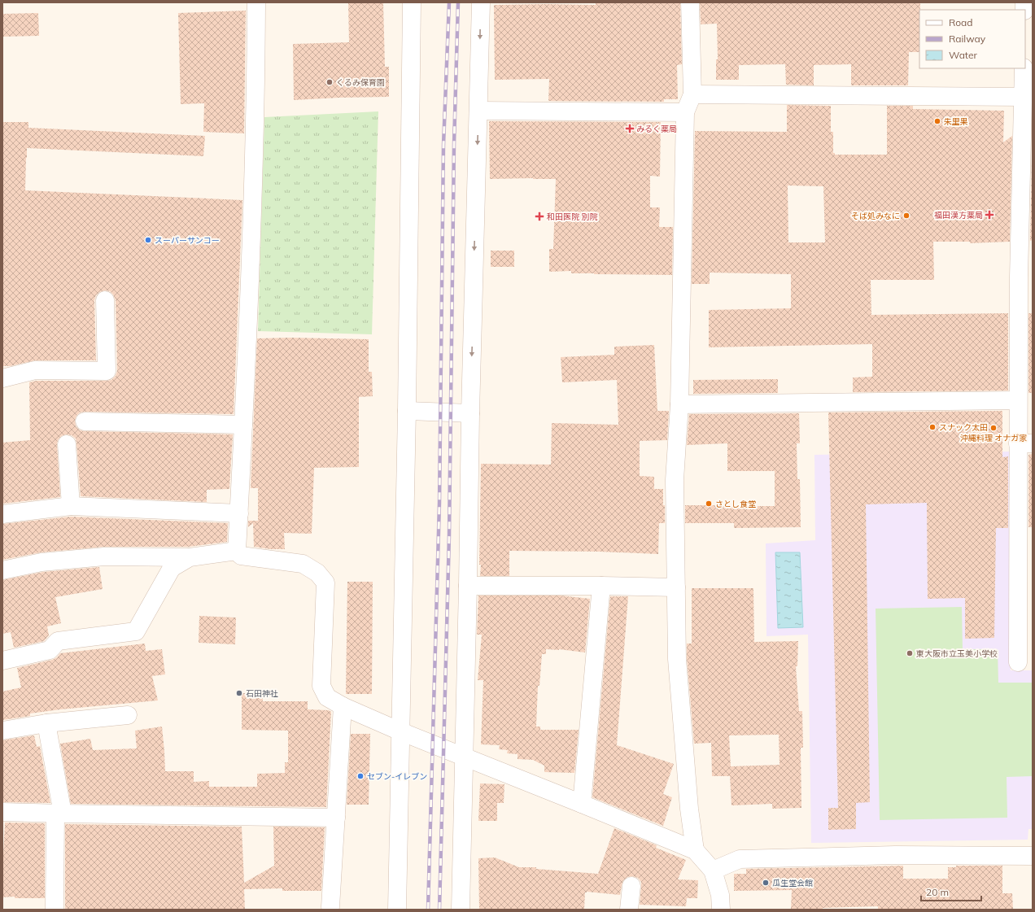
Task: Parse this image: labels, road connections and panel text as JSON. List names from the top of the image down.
{
  "places": {
    "other": [
      "くるみ保育園",
      "朱里果",
      "そば処みなに",
      "スーパーサンコー",
      "スナック太田",
      "沖縄料理 オナガ家",
      "さとし食堂",
      "東大阪市立玉美小学校",
      "石田神社",
      "セブン-イレブン",
      "瓜生堂会館"
    ],
    "health": ["みるく薬局", "福田漢方薬局", "和田医院 別院"]
  },
  "legend": ["Road", "Railway", "Water"],
  "scale_bar": "20 m"
}
